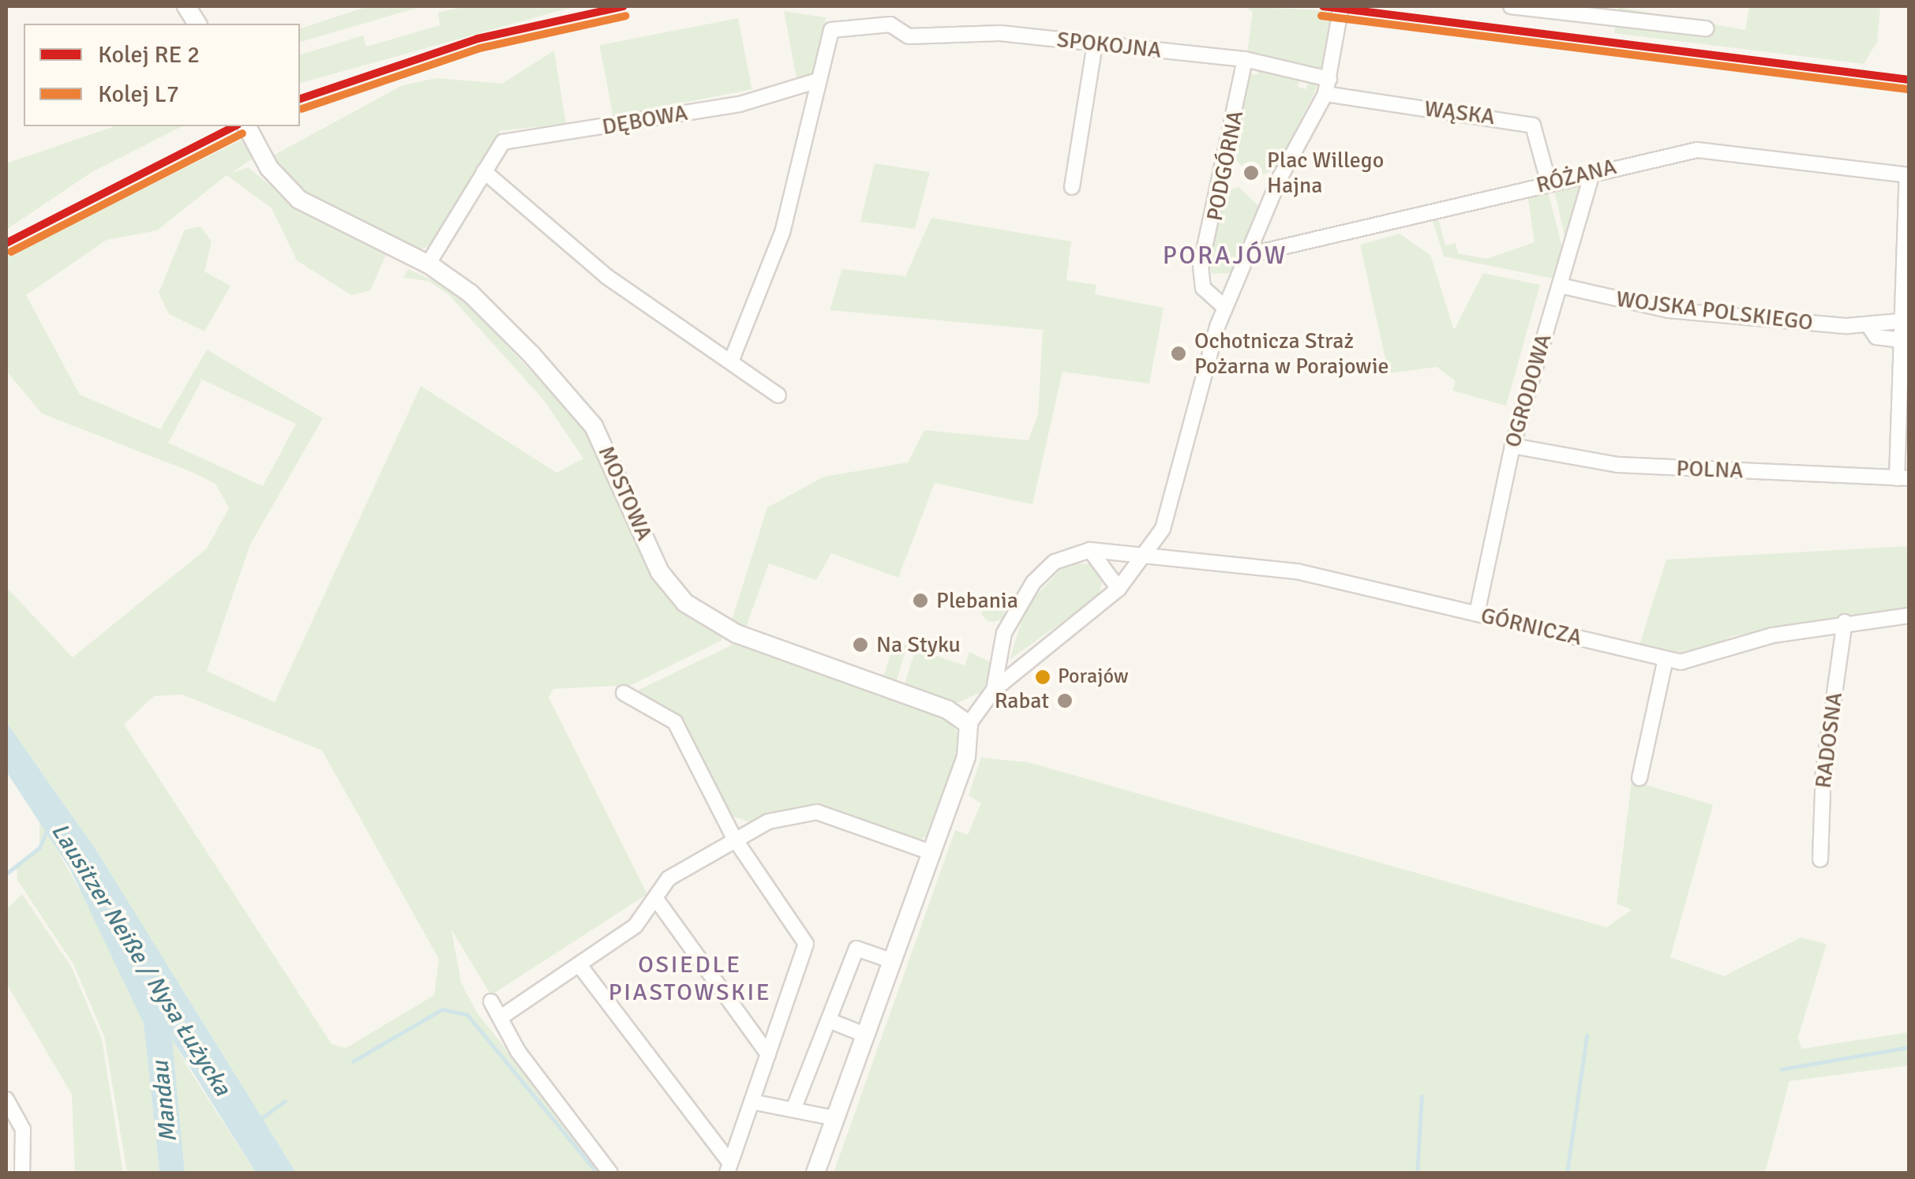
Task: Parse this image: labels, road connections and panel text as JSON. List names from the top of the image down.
{
  "streets": {
    "street": [
      "SPOKOJNA",
      "WĄSKA",
      "DĘBOWA",
      "PODGÓRNA",
      "RÓŻANA",
      "WOJSKA POLSKIEGO",
      "OGRODOWA",
      "POLNA",
      "MOSTOWA",
      "GÓRNICZA",
      "RADOSNA"
    ]
  },
  "crossings": [
    ["SPOKOJNA", "DĘBOWA"],
    ["SPOKOJNA", "PODGÓRNA"],
    ["WĄSKA", "RÓŻANA"],
    ["DĘBOWA", "MOSTOWA"],
    ["RÓŻANA", "OGRODOWA"],
    ["WOJSKA POLSKIEGO", "OGRODOWA"],
    ["OGRODOWA", "POLNA"],
    ["OGRODOWA", "GÓRNICZA"],
    ["GÓRNICZA", "RADOSNA"]
  ],
  "districts": ["PORAJÓW", "OSIEDLE PIASTOWSKIE"],
  "water": ["Lausitzer Neiße / Nysa Łużycka", "Mandau"],
  "places": [
    "Plac Willego Hajna",
    "Ochotnicza Straż Pożarna w Porajowie",
    "Plebania",
    "Na Styku",
    "Porajów",
    "Rabat"
  ],
  "lines": ["rail line L7"],
  "legend": ["Kolej RE 2", "Kolej L7"]
}
